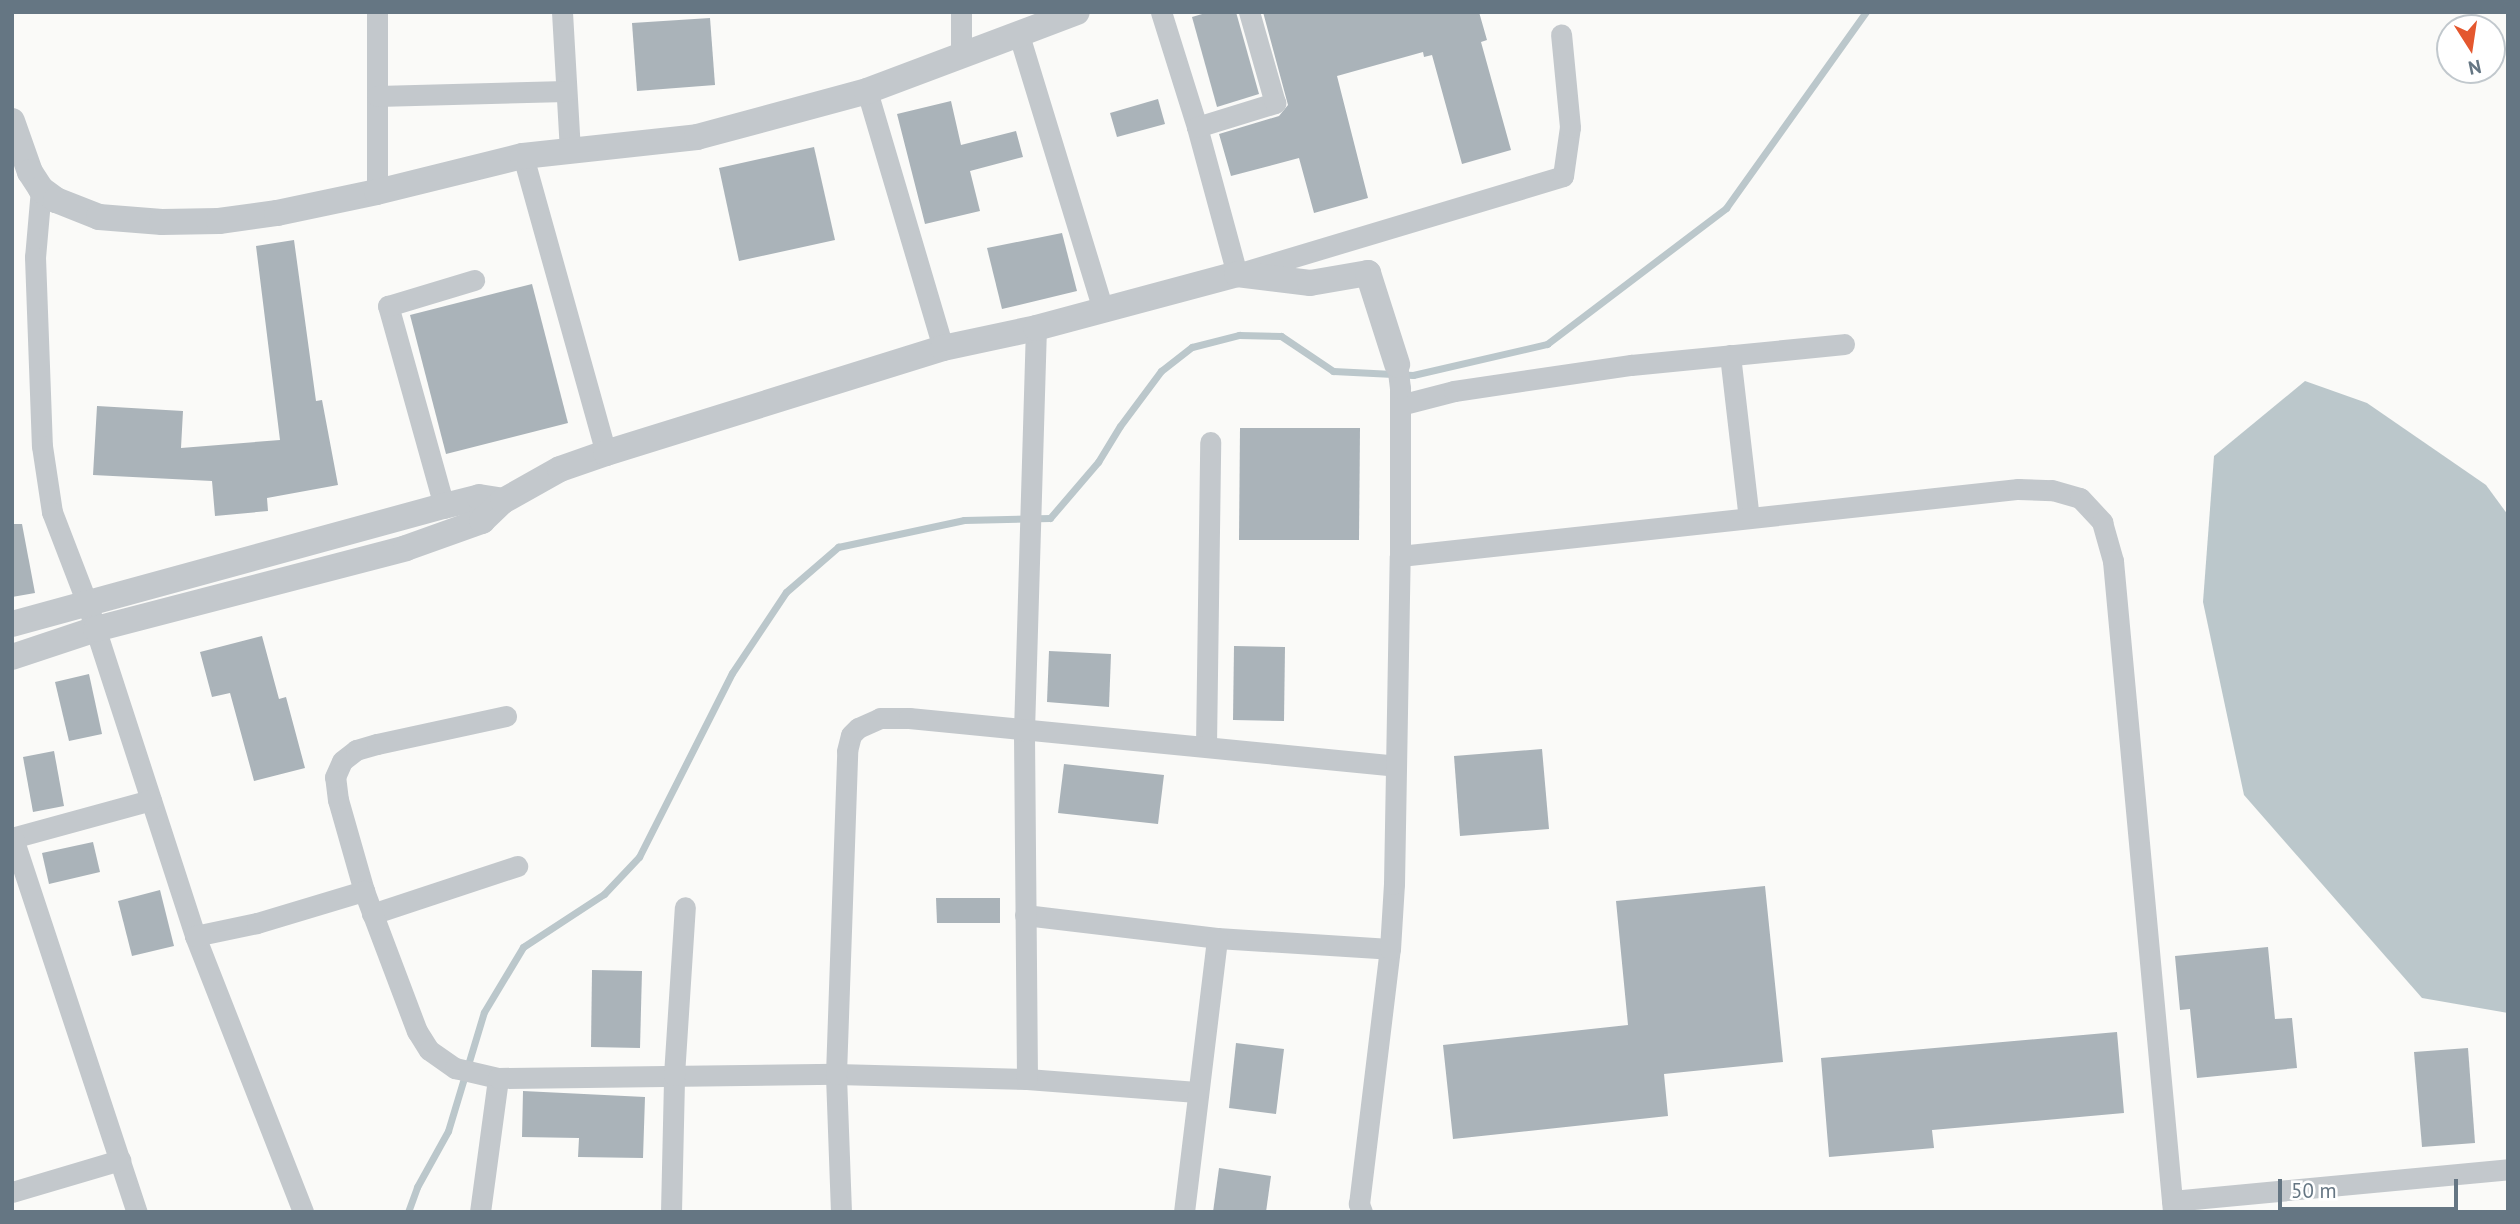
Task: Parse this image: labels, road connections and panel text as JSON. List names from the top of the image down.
{
  "scale_bar": "50 m",
  "north": "bottom"
}
